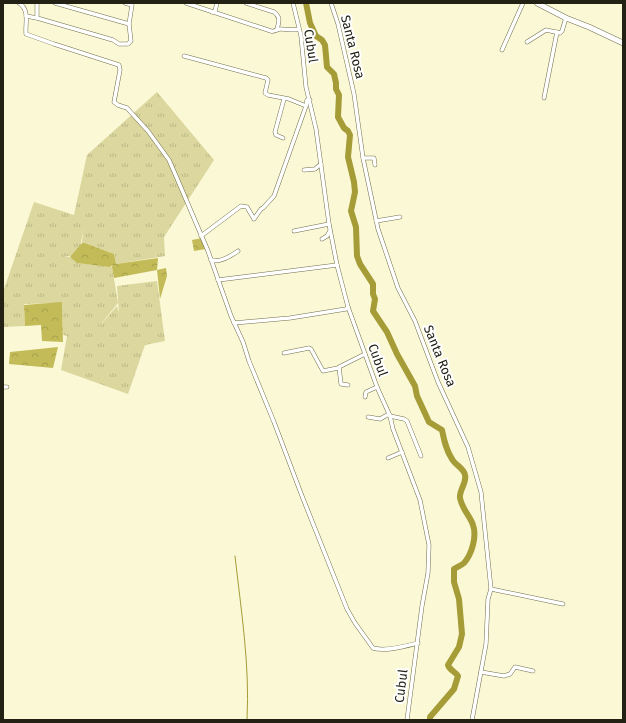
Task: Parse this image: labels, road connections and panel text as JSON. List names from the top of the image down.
{
  "streets": {
    "street": ["Cubul", "Santa Rosa"]
  }
}
